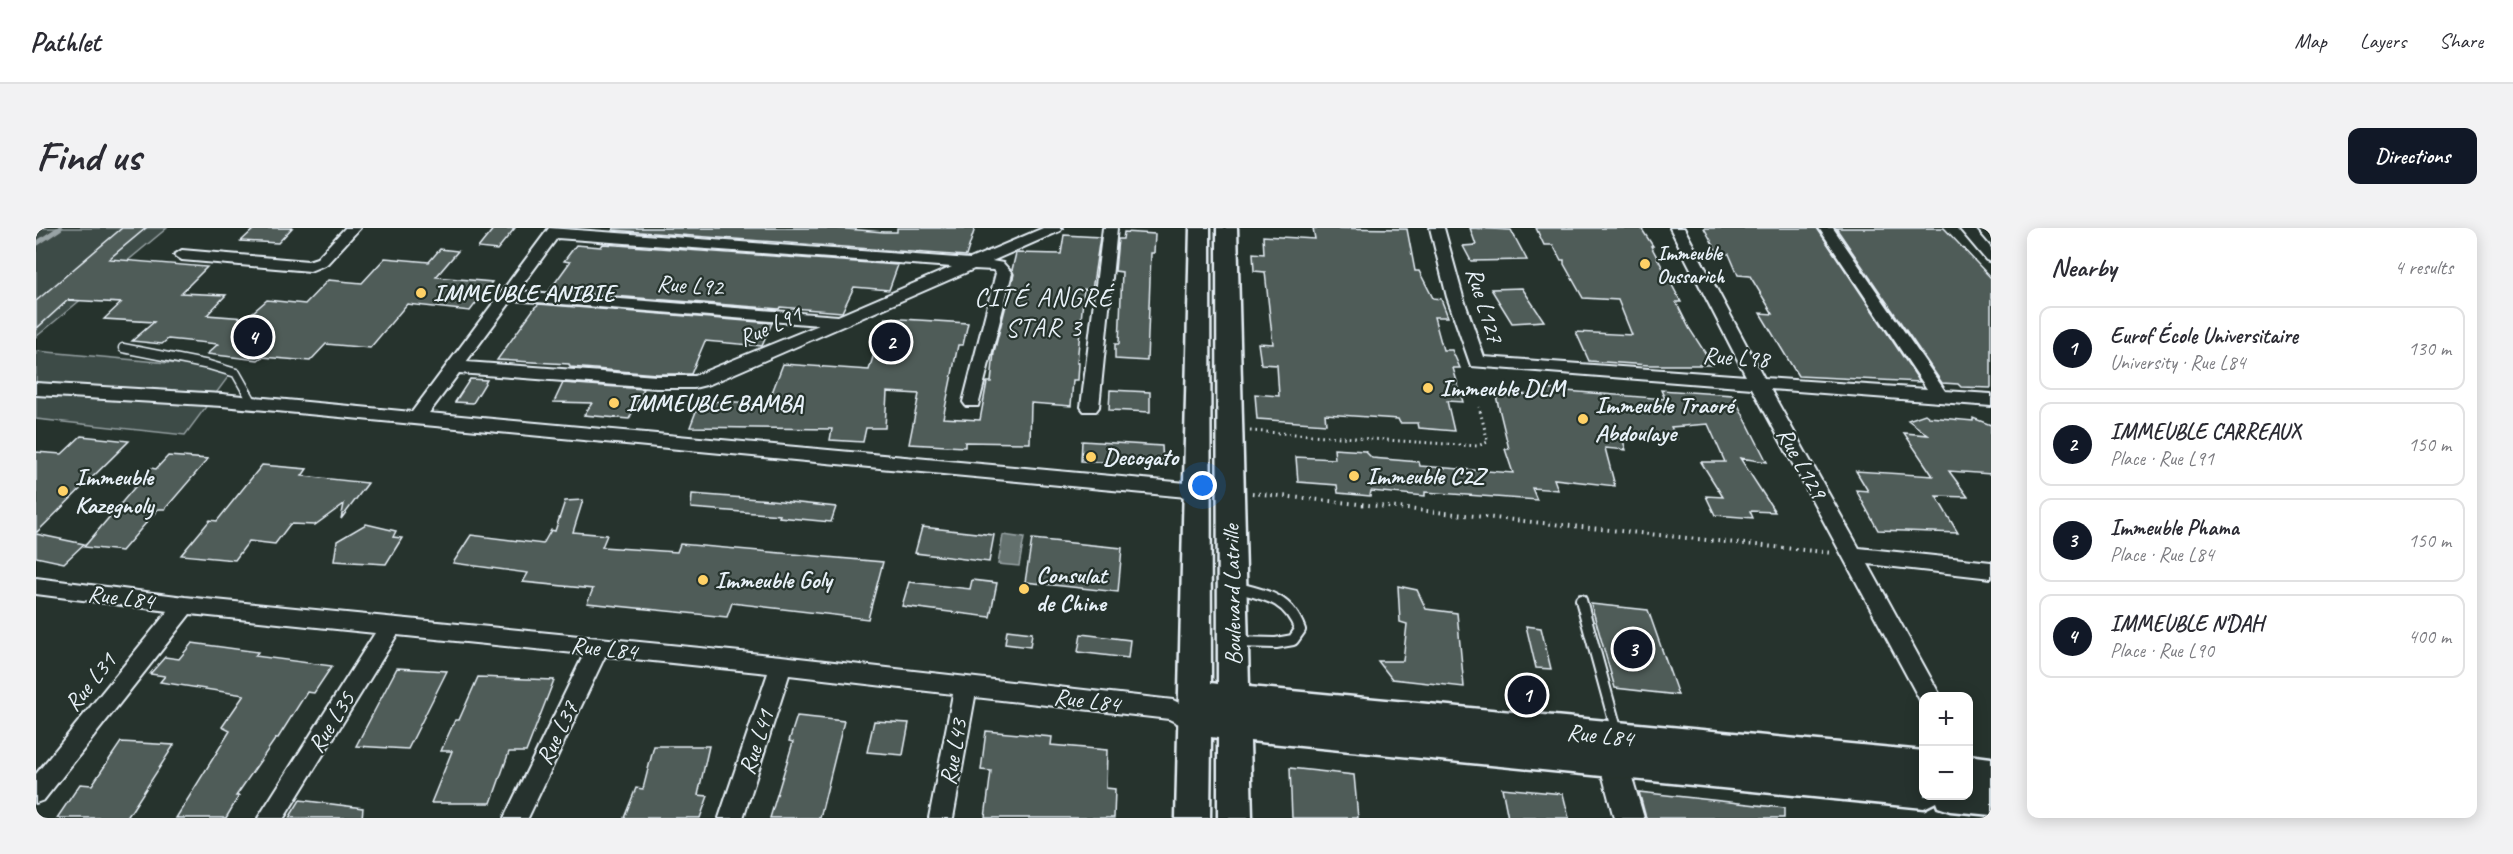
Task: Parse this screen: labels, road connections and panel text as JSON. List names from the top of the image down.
{
  "streets": {
    "main road": ["Boulevard Latrille", "Rue L84"],
    "street": [
      "Rue L92",
      "Rue L127",
      "Rue L91",
      "Rue L98",
      "Rue L129",
      "Rue L31",
      "Rue L35",
      "Rue L37",
      "Rue L41",
      "Rue L43"
    ]
  },
  "crossings": [
    ["Rue L92", "Rue L91"],
    ["Rue L127", "Rue L98"],
    ["Rue L98", "Rue L129"],
    ["Boulevard Latrille", "Rue L84"],
    ["Rue L84", "Rue L31"],
    ["Rue L84", "Rue L35"],
    ["Rue L84", "Rue L37"],
    ["Rue L84", "Rue L41"],
    ["Rue L84", "Rue L43"]
  ],
  "districts": ["CITÉ ANGRÉ STAR 3"],
  "places": [
    "Immeuble Oussarich",
    "IMMEUBLE ANIBIE",
    "Immeuble DLM",
    "IMMEUBLE BAMBA",
    "Immeuble Traoré Abdoulaye",
    "Decogato",
    "Immeuble C2Z",
    "Immeuble Kazegnoly",
    "Immeuble Goly",
    "Consulat de Chine"
  ],
  "page": {
    "header": "Pathlet",
    "nav": ["Map", "Layers", "Share"],
    "buttons": "Directions",
    "title": "Find us",
    "heading": ["Nearby", "4 results"],
    "list": [
      {
        "mark": "1",
        "name": "Eurof École Universitaire",
        "note": "University · Rue L84",
        "value": "130 m"
      },
      {
        "mark": "2",
        "name": "IMMEUBLE CARREAUX",
        "note": "Place · Rue L91",
        "value": "150 m"
      },
      {
        "mark": "3",
        "name": "Immeuble Phama",
        "note": "Place · Rue L84",
        "value": "150 m"
      },
      {
        "mark": "4",
        "name": "IMMEUBLE N'DAH",
        "note": "Place · Rue L90",
        "value": "400 m"
      }
    ],
    "pins": [
      "4",
      "2",
      "3",
      "1"
    ],
    "map_buttons": ["+", "−"]
  }
}
